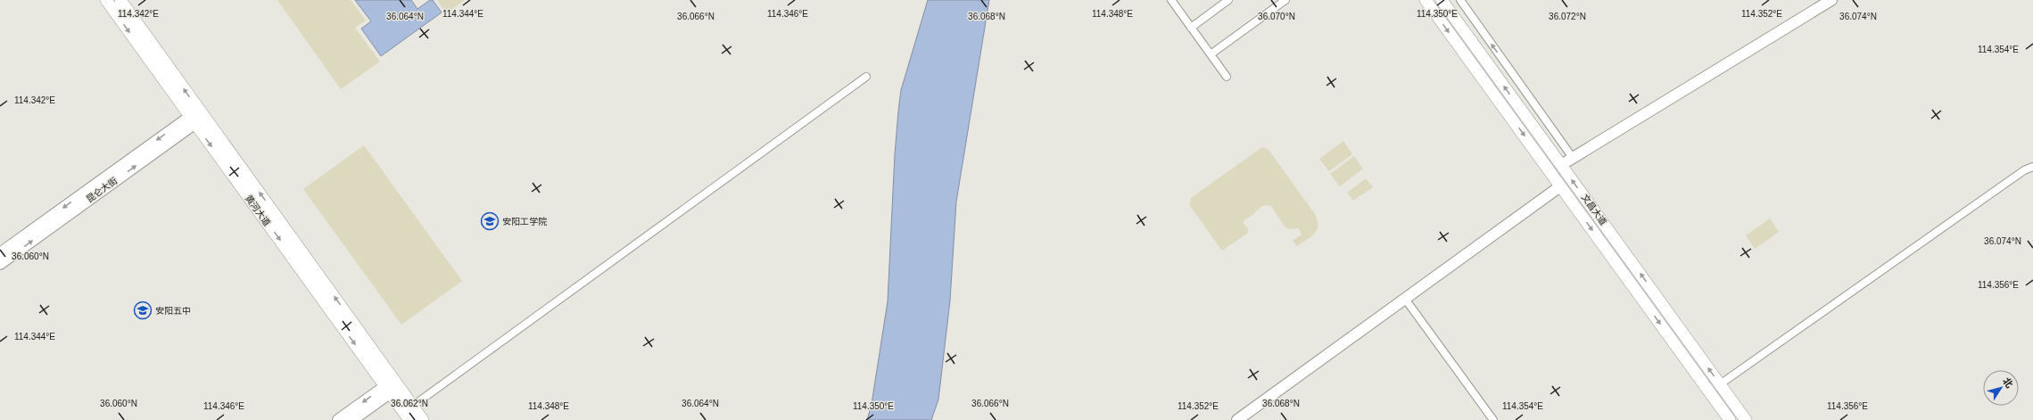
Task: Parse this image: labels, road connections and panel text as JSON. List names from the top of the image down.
{
  "streets": {
    "main road": ["文昌大道", "黄河大道"],
    "street": ["昆仑大街"]
  },
  "crossings": [
    ["昆仑大街", "黄河大道"]
  ],
  "places": {
    "school or university": ["安阳工学院", "安阳五中"]
  },
  "north": "top right",
  "coordinates": [
    "114.342°E",
    "114.344°E",
    "114.346°E",
    "114.348°E",
    "114.350°E",
    "114.352°E",
    "36.064°N",
    "36.066°N",
    "36.070°N",
    "36.074°N",
    "36.068°N",
    "36.072°N",
    "114.354°E",
    "36.060°N",
    "114.356°E",
    "36.062°N"
  ]
}
